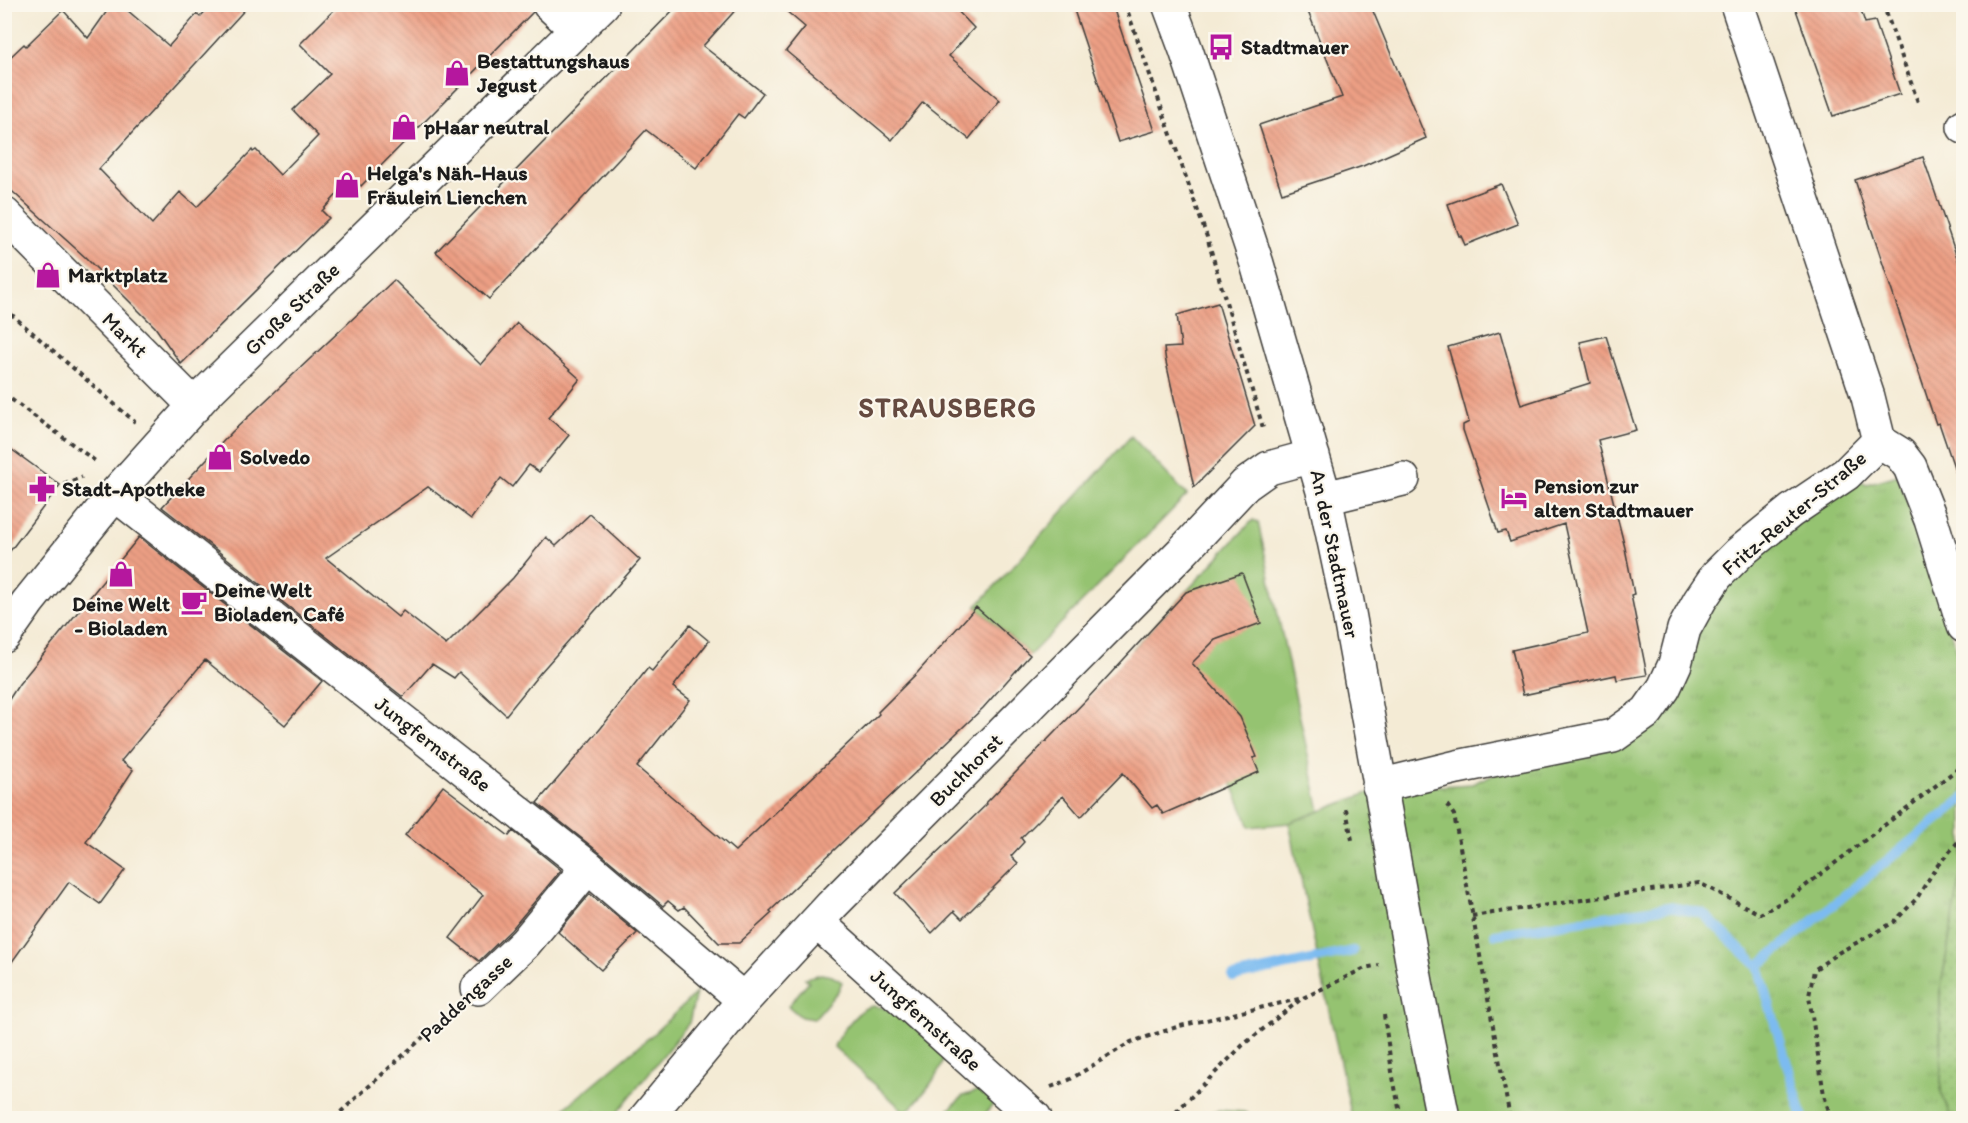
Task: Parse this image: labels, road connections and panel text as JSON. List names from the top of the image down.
{
  "streets": {
    "street": [
      "Große Straße",
      "Markt",
      "Fritz-Reuter-Straße",
      "An der Stadtmauer",
      "Jungfernstraße",
      "Buchhorst",
      "Paddengasse"
    ]
  },
  "crossings": [
    ["Große Straße", "Markt"],
    ["Große Straße", "Jungfernstraße"],
    ["Fritz-Reuter-Straße", "An der Stadtmauer"],
    ["An der Stadtmauer", "Buchhorst"],
    ["Jungfernstraße", "Buchhorst"],
    ["Jungfernstraße", "Paddengasse"]
  ],
  "districts": ["STRAUSBERG"],
  "places": {
    "bus stop": ["Stadtmauer"],
    "shop": [
      "Bestattungshaus Jegust",
      "pHaar neutral",
      "Helga's Näh-Haus Fräulein Lienchen",
      "Marktplatz",
      "Solvedo",
      "Deine Welt - Bioladen"
    ],
    "pharmacy": ["Stadt-Apotheke"],
    "hotel": ["Pension zur alten Stadtmauer"],
    "cafe": ["Deine Welt Bioladen, Café"]
  }
}
